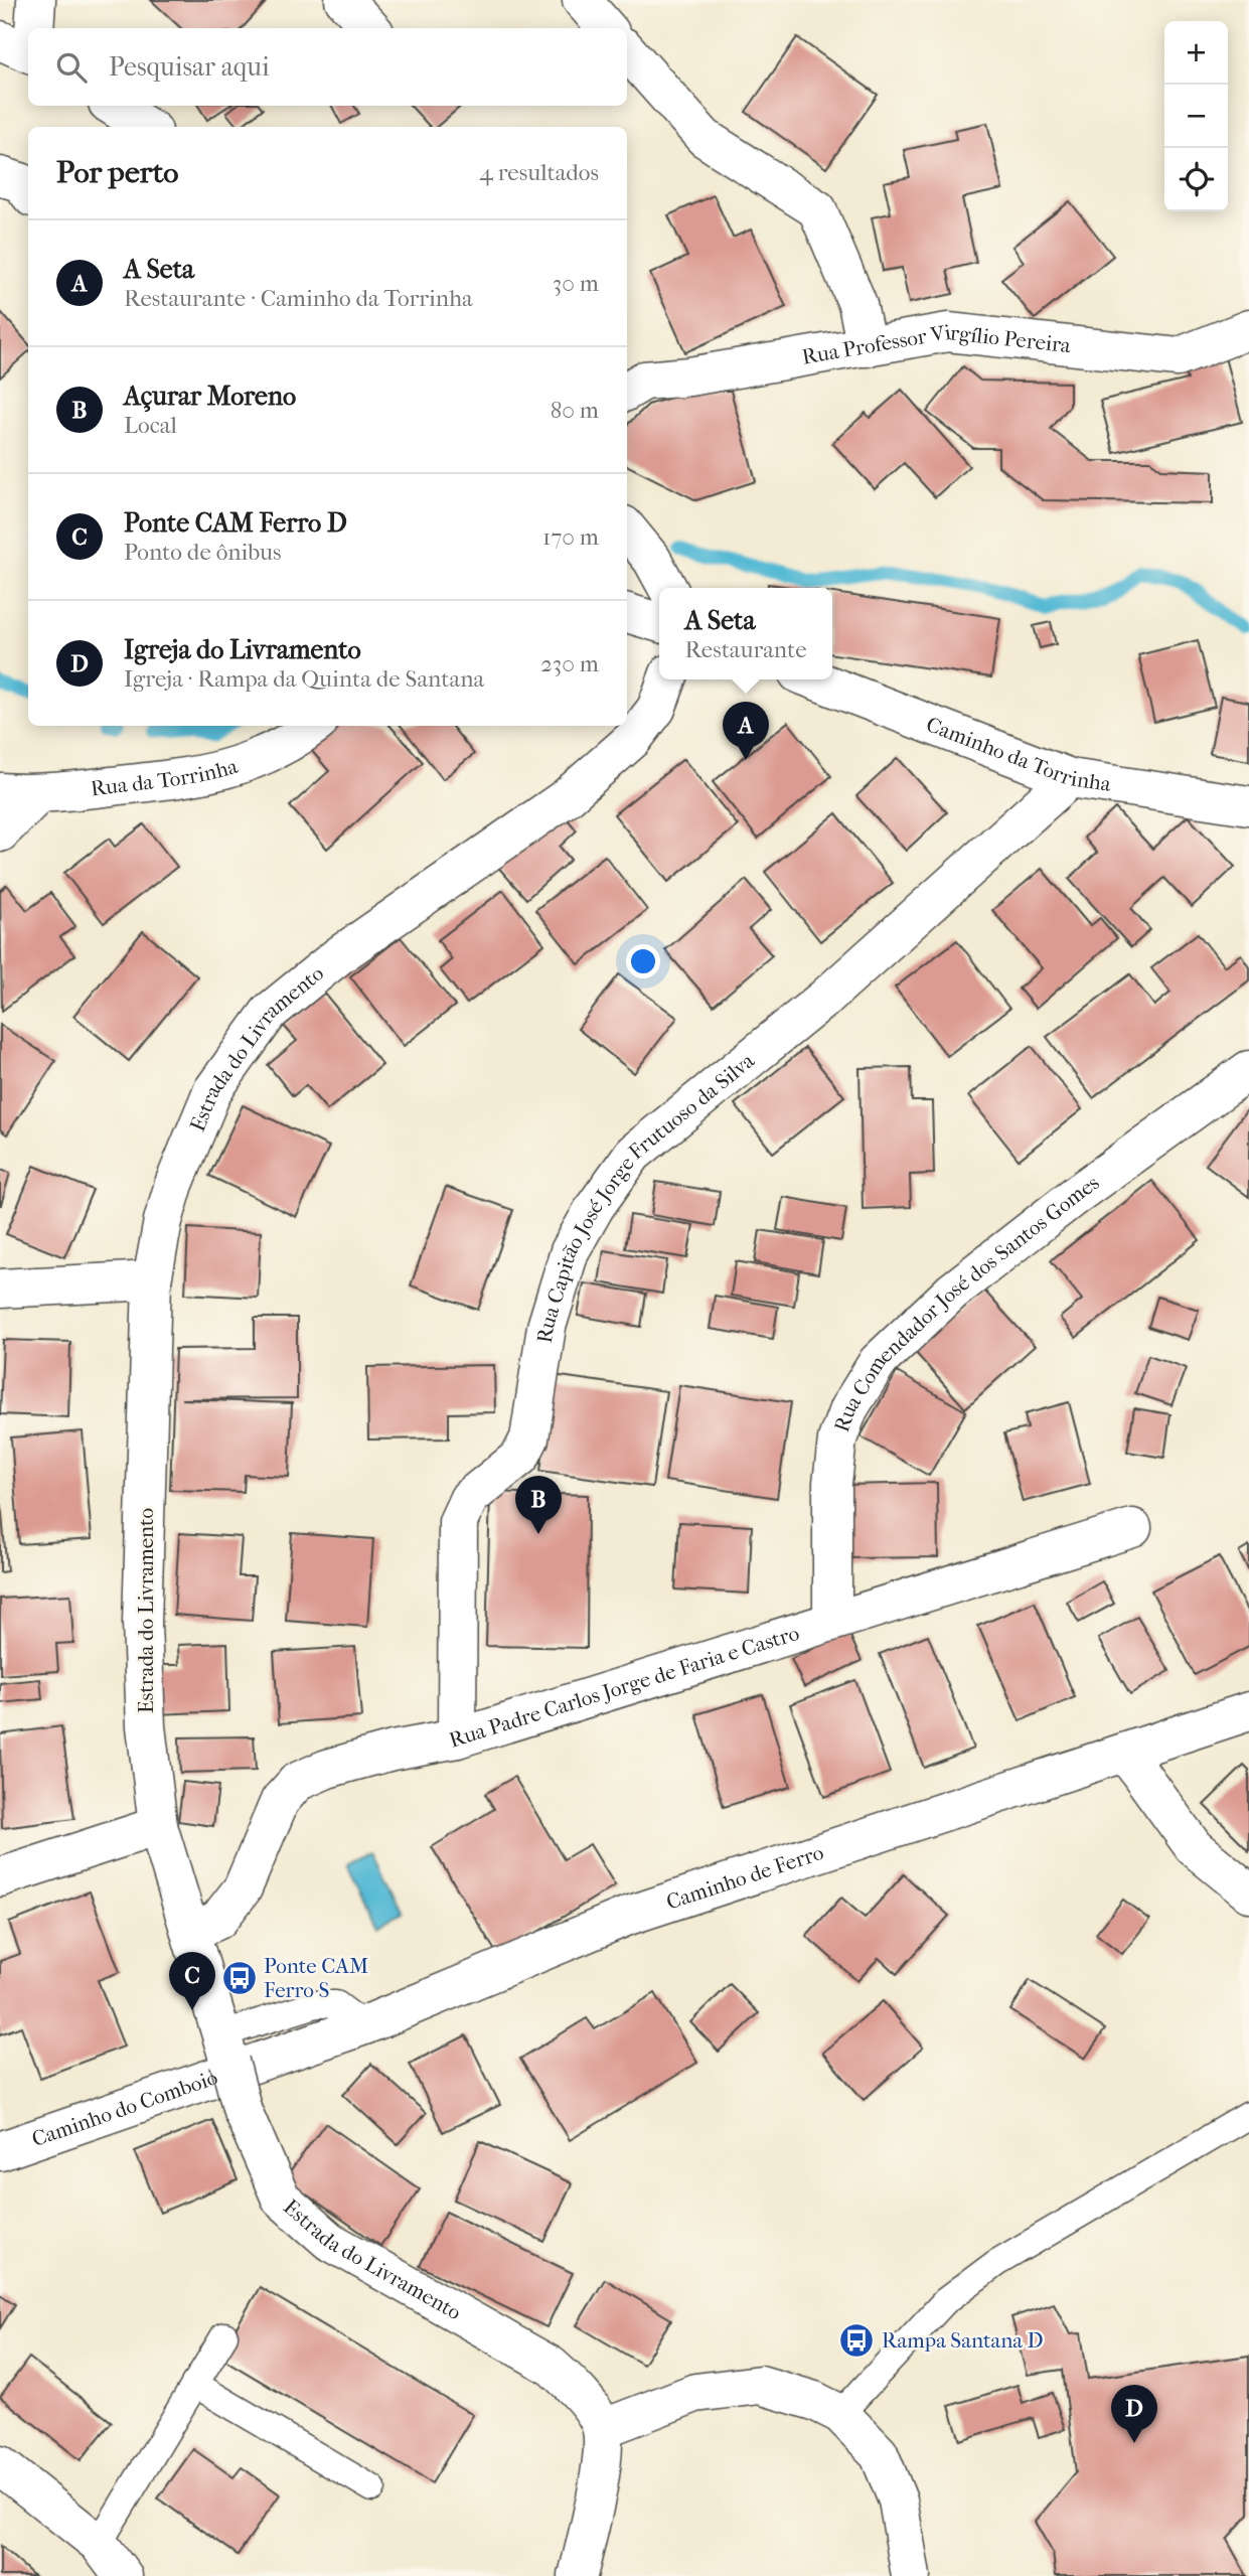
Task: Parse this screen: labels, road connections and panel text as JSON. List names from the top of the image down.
{
  "streets": {
    "street": [
      "Rua Professor Virgílio Pereira",
      "Caminho da Torrinha",
      "Rua da Torrinha",
      "Estrada do Livramento",
      "Rua Capitão José Jorge Frutuoso da Silva",
      "Rua Comendador José dos Santos Gomes",
      "Rua Padre Carlos Jorge de Faria e Castro",
      "Caminho de Ferro",
      "Caminho do Comboio"
    ]
  },
  "crossings": [
    ["Caminho da Torrinha", "Rua Capitão José Jorge Frutuoso da Silva"],
    ["Estrada do Livramento", "Rua Padre Carlos Jorge de Faria e Castro"],
    ["Estrada do Livramento", "Caminho de Ferro"],
    ["Estrada do Livramento", "Caminho do Comboio"],
    ["Rua Capitão José Jorge Frutuoso da Silva", "Rua Padre Carlos Jorge de Faria e Castro"],
    ["Rua Comendador José dos Santos Gomes", "Rua Padre Carlos Jorge de Faria e Castro"],
    ["Caminho de Ferro", "Caminho do Comboio"]
  ],
  "places": {
    "bus stop": ["Ponte CAM Ferro S", "Rampa Santana D"]
  },
  "page": {
    "map_buttons": ["+", "−"],
    "search": "Pesquisar aqui",
    "heading": ["Por perto", "4 resultados"],
    "list": [
      {
        "mark": "A",
        "name": "A Seta",
        "note": "Restaurante · Caminho da Torrinha",
        "value": "30 m"
      },
      {
        "mark": "B",
        "name": "Açurar Moreno",
        "note": "Local",
        "value": "80 m"
      },
      {
        "mark": "C",
        "name": "Ponte CAM Ferro D",
        "note": "Ponto de ônibus",
        "value": "170 m"
      },
      {
        "mark": "D",
        "name": "Igreja do Livramento",
        "note": "Igreja · Rampa da Quinta de Santana",
        "value": "230 m"
      }
    ],
    "popup": ["A Seta", "Restaurante"],
    "pins": [
      "A",
      "B",
      "C",
      "D"
    ]
  }
}
